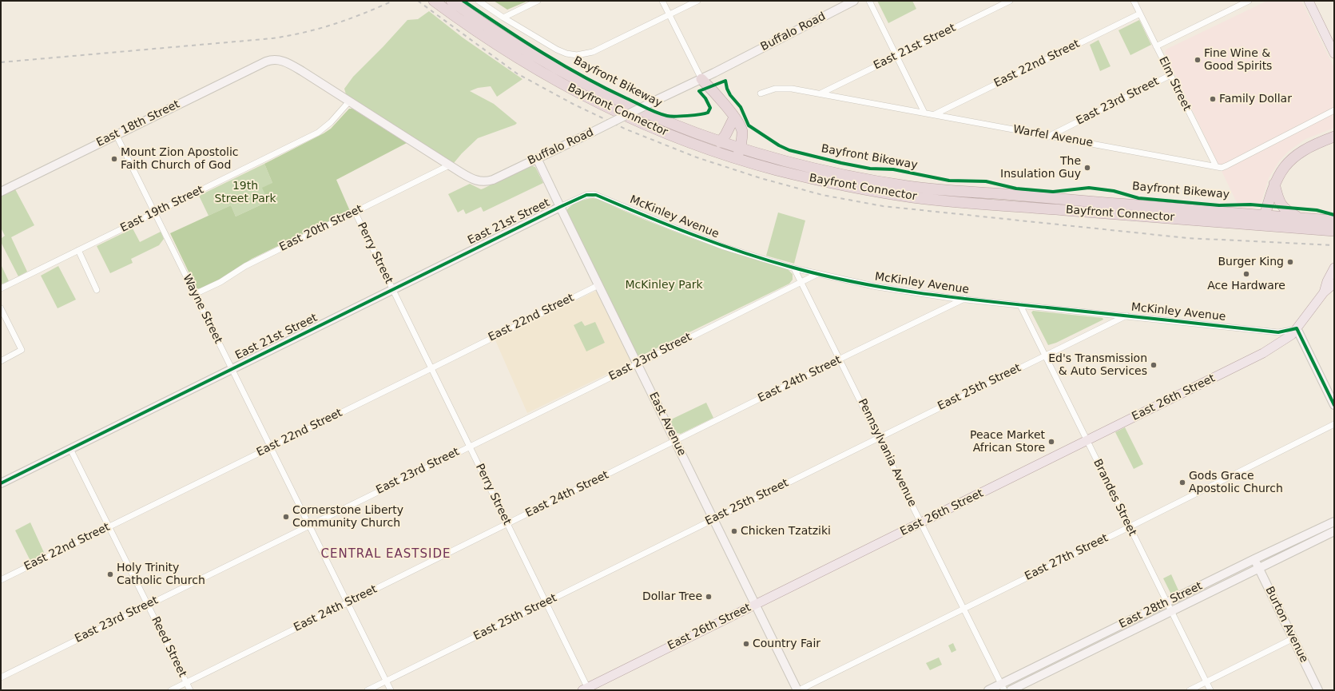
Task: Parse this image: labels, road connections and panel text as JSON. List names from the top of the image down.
{
  "streets": {
    "highway": ["Bayfront Connector"],
    "main road": ["East 26th Street"],
    "street": [
      "Buffalo Road",
      "East 21st Street",
      "East 22nd Street",
      "Elm Street",
      "East 23rd Street",
      "East 18th Street",
      "Warfel Avenue",
      "East 19th Street",
      "McKinley Avenue",
      "East 20th Street",
      "Perry Street",
      "Wayne Street",
      "East 24th Street",
      "East 25th Street",
      "East Avenue",
      "Pennsylvania Avenue",
      "Brandes Street",
      "East 27th Street",
      "East 28th Street",
      "Burton Avenue",
      "Reed Street"
    ],
    "cycle path": ["Bayfront Bikeway"]
  },
  "crossings": [
    ["Buffalo Road", "East 18th Street"],
    ["Buffalo Road", "East 19th Street"],
    ["Buffalo Road", "East 20th Street"],
    ["Buffalo Road", "East Avenue"],
    ["East 21st Street", "Warfel Avenue"],
    ["East 21st Street", "McKinley Avenue"],
    ["East 21st Street", "Perry Street"],
    ["East 21st Street", "Wayne Street"],
    ["East 21st Street", "East Avenue"],
    ["East 21st Street", "Reed Street"],
    ["East 22nd Street", "Elm Street"],
    ["East 22nd Street", "Warfel Avenue"],
    ["East 22nd Street", "Perry Street"],
    ["East 22nd Street", "Wayne Street"],
    ["East 22nd Street", "East Avenue"],
    ["East 22nd Street", "Reed Street"],
    ["Elm Street", "East 23rd Street"],
    ["Elm Street", "Warfel Avenue"],
    ["East 23rd Street", "Warfel Avenue"],
    ["East 23rd Street", "McKinley Avenue"],
    ["East 23rd Street", "Perry Street"],
    ["East 23rd Street", "Wayne Street"],
    ["East 23rd Street", "East Avenue"],
    ["East 23rd Street", "Pennsylvania Avenue"],
    ["East 23rd Street", "Reed Street"],
    ["East 18th Street", "Wayne Street"],
    ["East 19th Street", "Wayne Street"],
    ["McKinley Avenue", "East 24th Street"],
    ["McKinley Avenue", "East 25th Street"],
    ["McKinley Avenue", "East 26th Street"],
    ["McKinley Avenue", "East Avenue"],
    ["McKinley Avenue", "Pennsylvania Avenue"],
    ["McKinley Avenue", "Brandes Street"],
    ["East 20th Street", "Perry Street"],
    ["East 20th Street", "Wayne Street"],
    ["Perry Street", "East 24th Street"],
    ["Perry Street", "East 25th Street"],
    ["Perry Street", "East 26th Street"],
    ["Wayne Street", "East 24th Street"],
    ["Wayne Street", "East 25th Street"],
    ["East 24th Street", "East Avenue"],
    ["East 24th Street", "Pennsylvania Avenue"],
    ["East 24th Street", "Reed Street"],
    ["East 25th Street", "East Avenue"],
    ["East 25th Street", "Pennsylvania Avenue"],
    ["East 25th Street", "Brandes Street"],
    ["East 26th Street", "East Avenue"],
    ["East 26th Street", "Pennsylvania Avenue"],
    ["East 26th Street", "Brandes Street"],
    ["East Avenue", "East 27th Street"],
    ["Pennsylvania Avenue", "East 27th Street"],
    ["Pennsylvania Avenue", "East 28th Street"],
    ["Brandes Street", "East 27th Street"],
    ["Brandes Street", "East 28th Street"],
    ["East 28th Street", "Burton Avenue"]
  ],
  "districts": ["CENTRAL EASTSIDE"],
  "parks": ["19th Street Park", "McKinley Park"],
  "places": [
    "Fine Wine & Good Spirits",
    "Family Dollar",
    "Mount Zion Apostolic Faith Church of God",
    "The Insulation Guy",
    "Burger King",
    "Ace Hardware",
    "Ed's Transmission & Auto Services",
    "Peace Market African Store",
    "Gods Grace Apostolic Church",
    "Cornerstone Liberty Community Church",
    "Chicken Tzatziki",
    "Holy Trinity Catholic Church",
    "Dollar Tree",
    "Country Fair"
  ]
}
